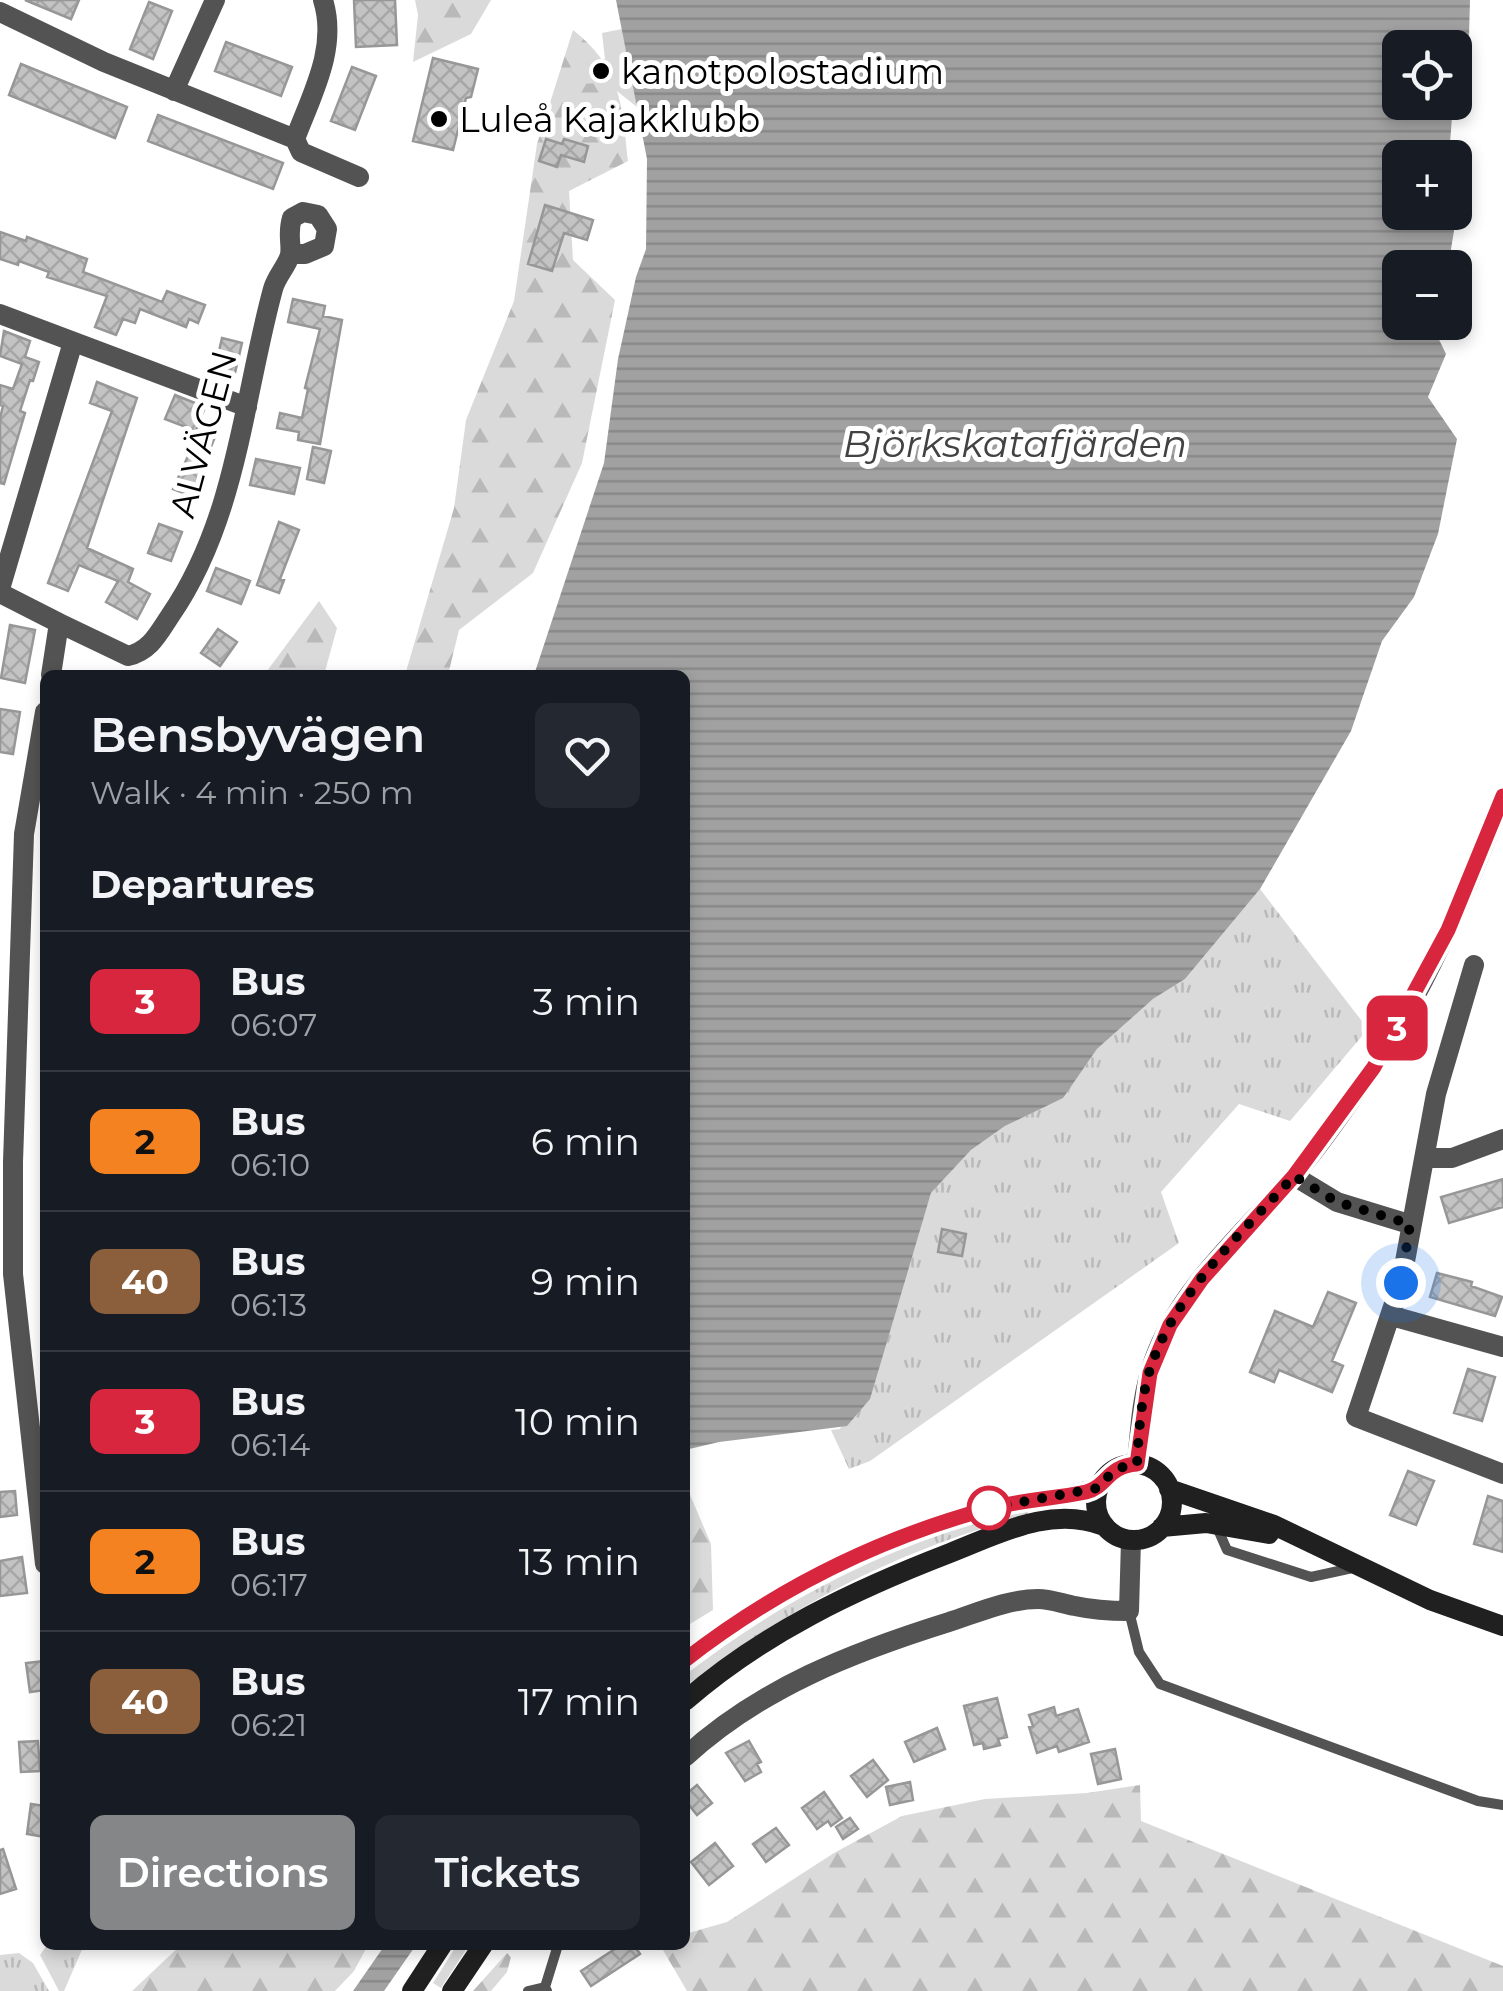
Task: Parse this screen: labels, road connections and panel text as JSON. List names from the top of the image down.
{
  "streets": {
    "street": ["ALVÄGEN"]
  },
  "water": ["Björkskatafjärden"],
  "places": ["kanotpolostadium", "Luleå Kajakklubb"],
  "lines": ["bus line 3"],
  "page": {
    "on_map": "3",
    "map_buttons": ["+", "−"],
    "heading": [
      ["Bensbyvägen", "Walk · 4 min · 250 m"],
      "Departures"
    ],
    "list": [
      {
        "mark": "3",
        "name": "Bus",
        "note": "06:07",
        "value": "3 min"
      },
      {
        "mark": "2",
        "name": "Bus",
        "note": "06:10",
        "value": "6 min"
      },
      {
        "mark": "40",
        "name": "Bus",
        "note": "06:13",
        "value": "9 min"
      },
      {
        "mark": "3",
        "name": "Bus",
        "note": "06:14",
        "value": "10 min"
      },
      {
        "mark": "2",
        "name": "Bus",
        "note": "06:17",
        "value": "13 min"
      },
      {
        "mark": "40",
        "name": "Bus",
        "note": "06:21",
        "value": "17 min"
      }
    ],
    "buttons": ["Directions", "Tickets"]
  }
}
